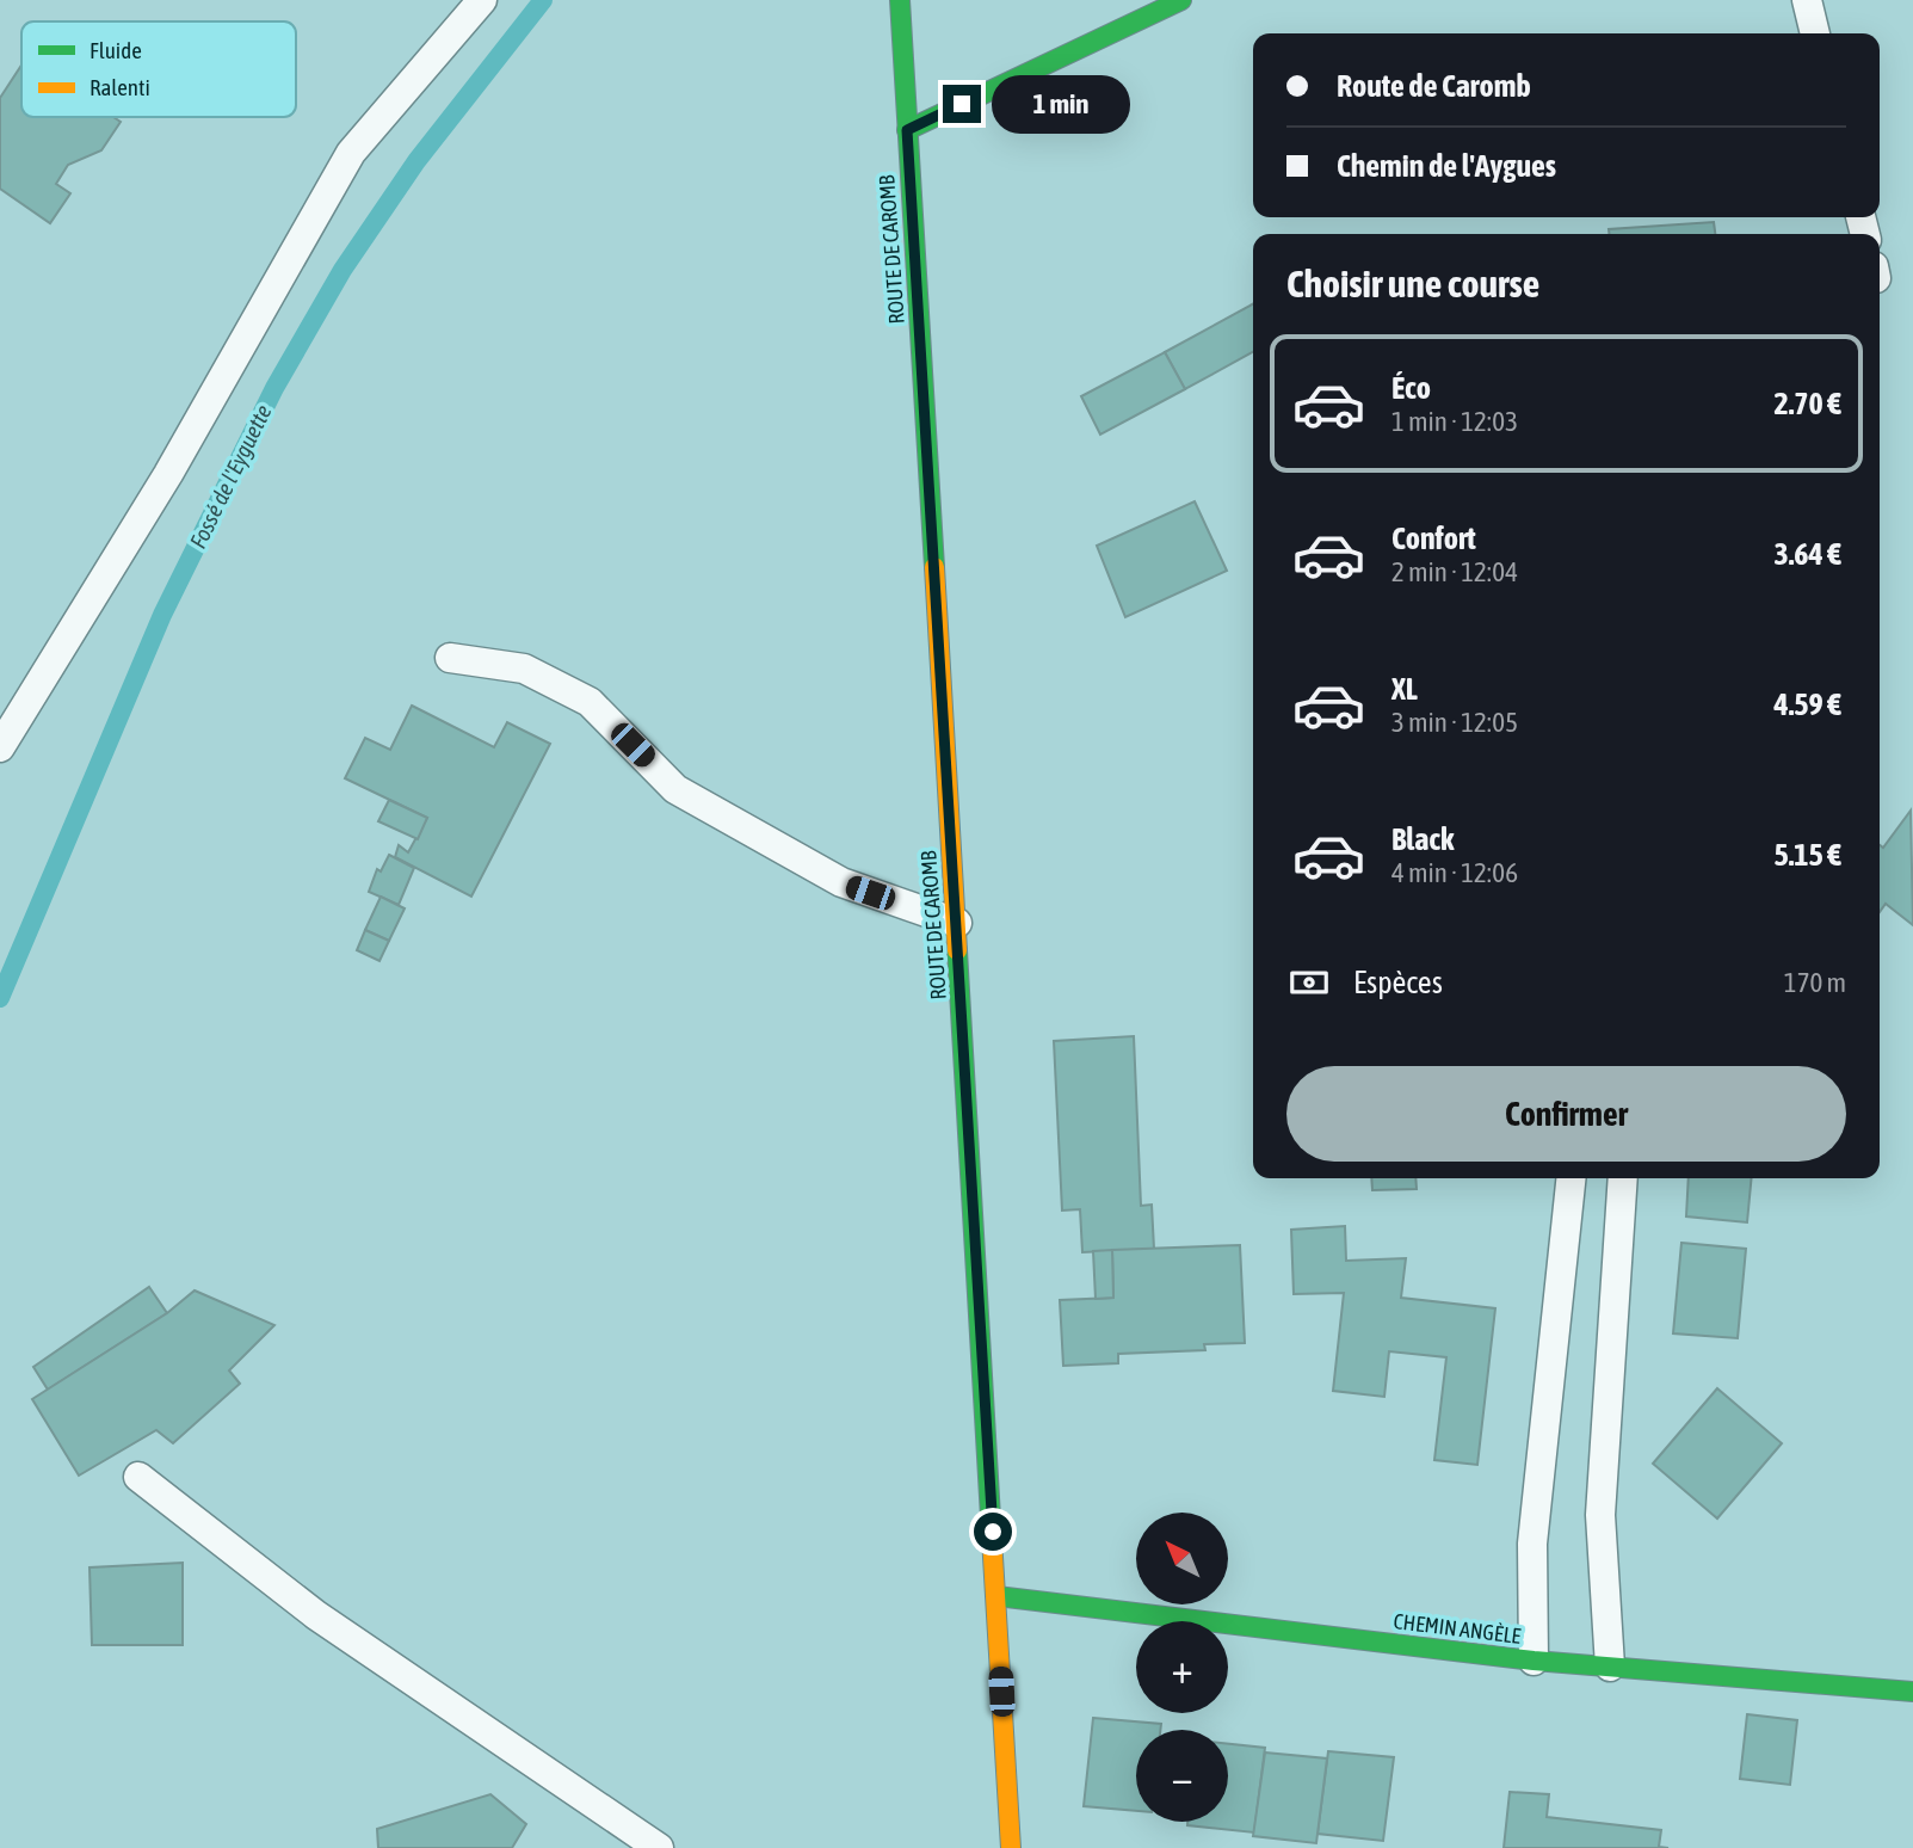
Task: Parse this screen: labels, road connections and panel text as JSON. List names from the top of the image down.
{
  "streets": {
    "main road": ["ROUTE DE CAROMB", "CHEMIN ANGÈLE"]
  },
  "crossings": [
    ["ROUTE DE CAROMB", "CHEMIN ANGÈLE"]
  ],
  "water": ["Fossé de l'Eyguette"],
  "legend": ["Fluide", "Ralenti"],
  "north": "top left",
  "page": {
    "banner": ["Route de Caromb", "Chemin de l'Aygues"],
    "bubble": "1 min",
    "heading": "Choisir une course",
    "list": [
      {
        "name": "Éco",
        "note": "1 min · 12:03",
        "value": "2.70 €"
      },
      {
        "name": "Confort",
        "note": "2 min · 12:04",
        "value": "3.64 €"
      },
      {
        "name": "XL",
        "note": "3 min · 12:05",
        "value": "4.59 €"
      },
      {
        "name": "Black",
        "note": "4 min · 12:06",
        "value": "5.15 €"
      }
    ],
    "pay": ["Espèces", "170 m"],
    "buttons": "Confirmer",
    "map_buttons": ["+", "−"]
  }
}
